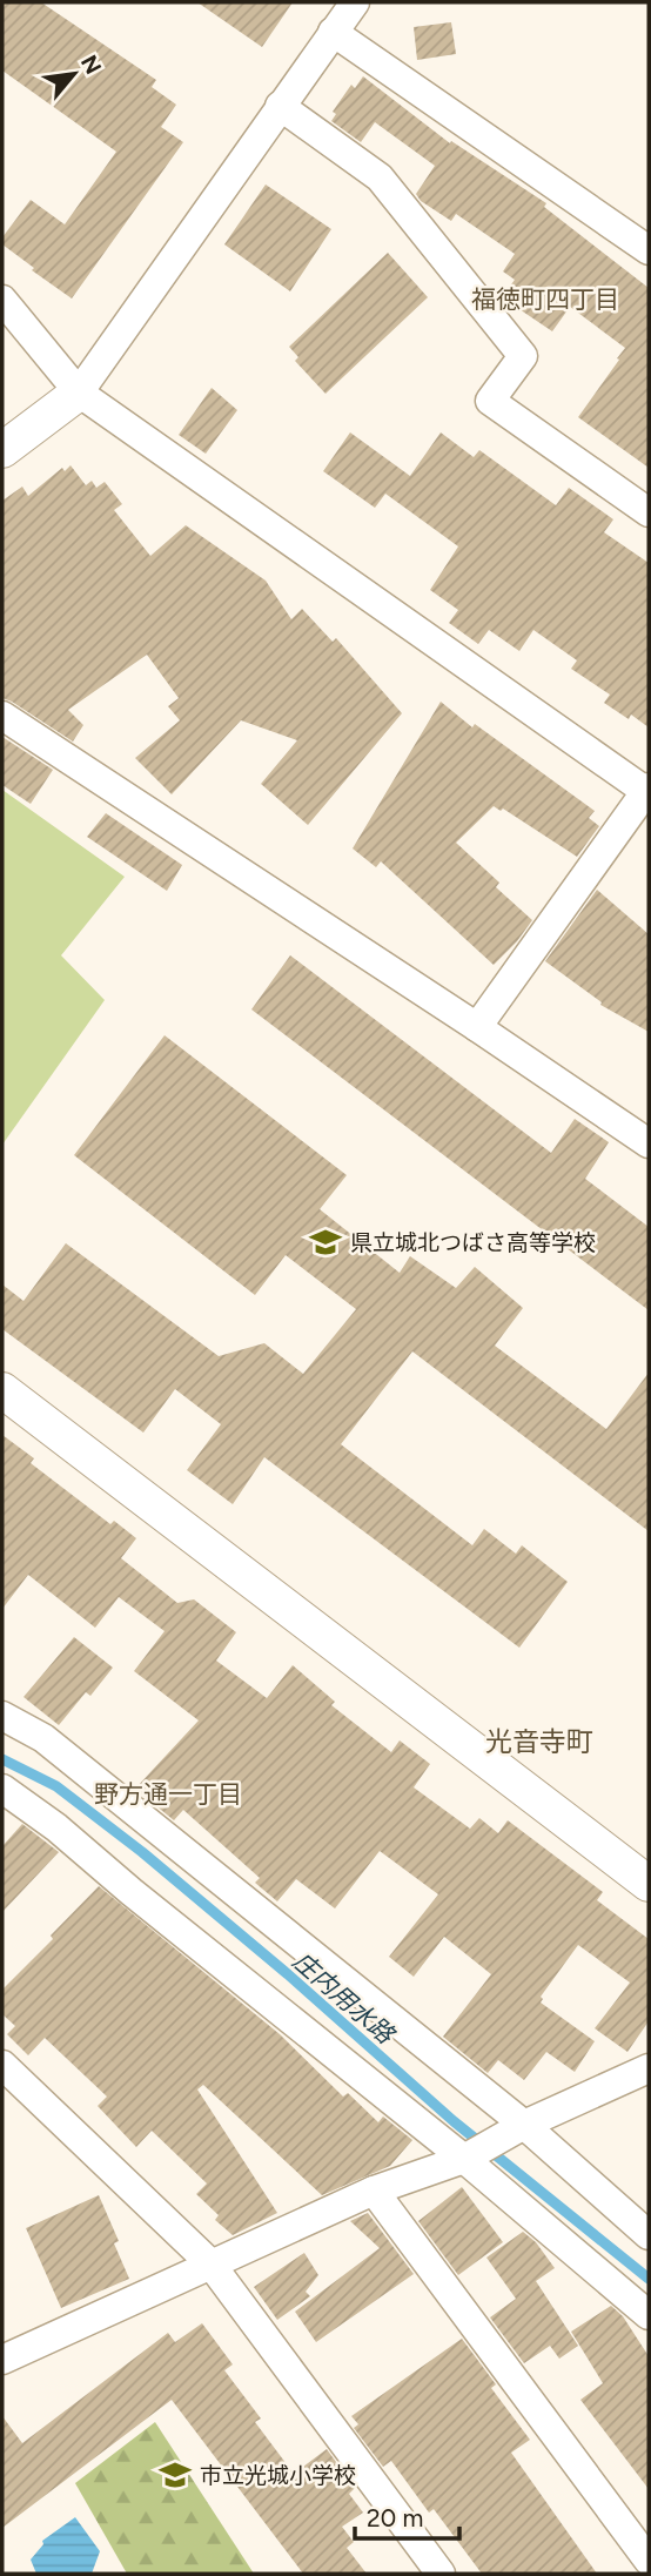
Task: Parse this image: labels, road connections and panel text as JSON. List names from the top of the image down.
{
  "districts": ["福徳町四丁目", "光音寺町", "野方通一丁目"],
  "water": ["庄内用水路"],
  "places": {
    "school or university": ["県立城北つばさ高等学校", "市立光城小学校"]
  },
  "scale_bar": "20 m",
  "north": "top right"
}
